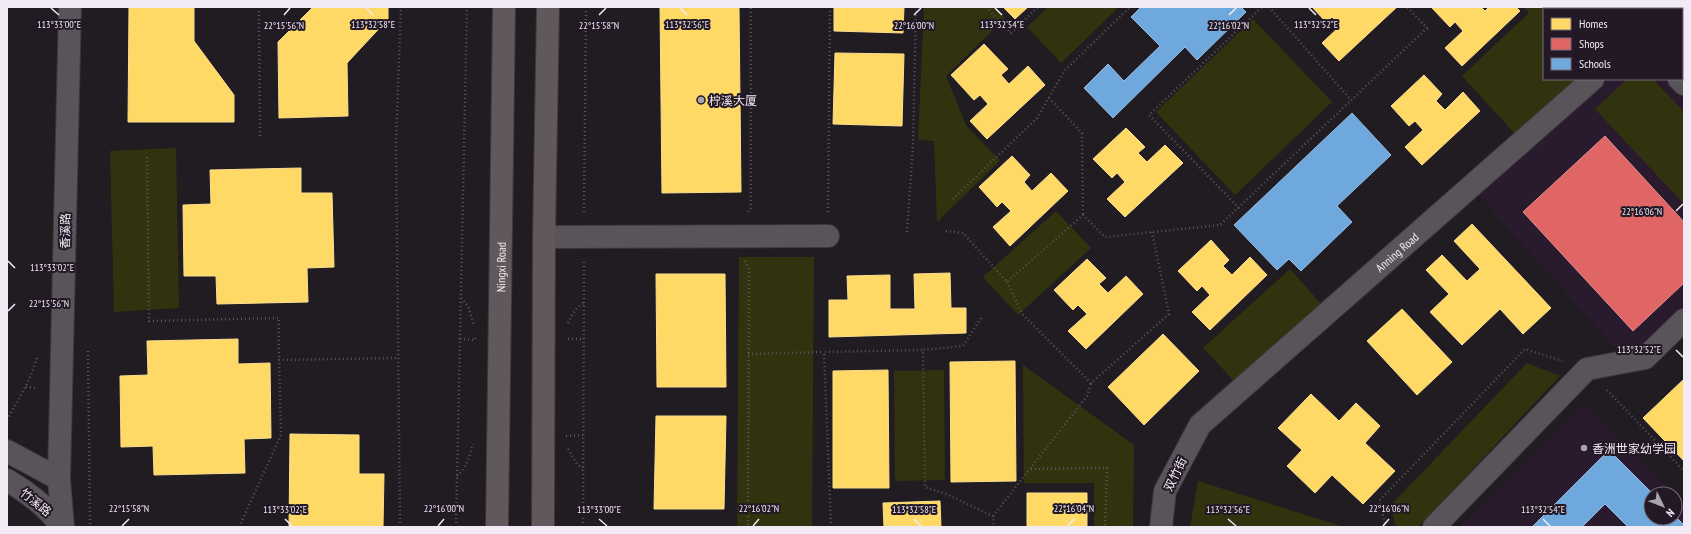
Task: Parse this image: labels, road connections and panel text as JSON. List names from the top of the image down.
{
  "streets": {
    "main road": ["Ningxi Road"],
    "street": [
      "香溪路",
      "Anning Road",
      "双竹街",
      "竹溪路"
    ]
  },
  "crossings": [
    ["香溪路", "竹溪路"],
    ["Anning Road", "双竹街"]
  ],
  "places": ["柠溪大厦", "香洲世家幼学园"],
  "legend": ["Homes", "Shops", "Schools"],
  "north": "bottom right",
  "coordinates": [
    "113°32'58\"E",
    "113°32'54\"E",
    "113°32'52\"E",
    "113°33'00\"E",
    "113°32'56\"E",
    "22°15'56\"N",
    "22°15'58\"N",
    "22°16'00\"N",
    "22°16'02\"N",
    "22°16'06\"N",
    "113°33'02\"E",
    "22°16'04\"N"
  ]
}
